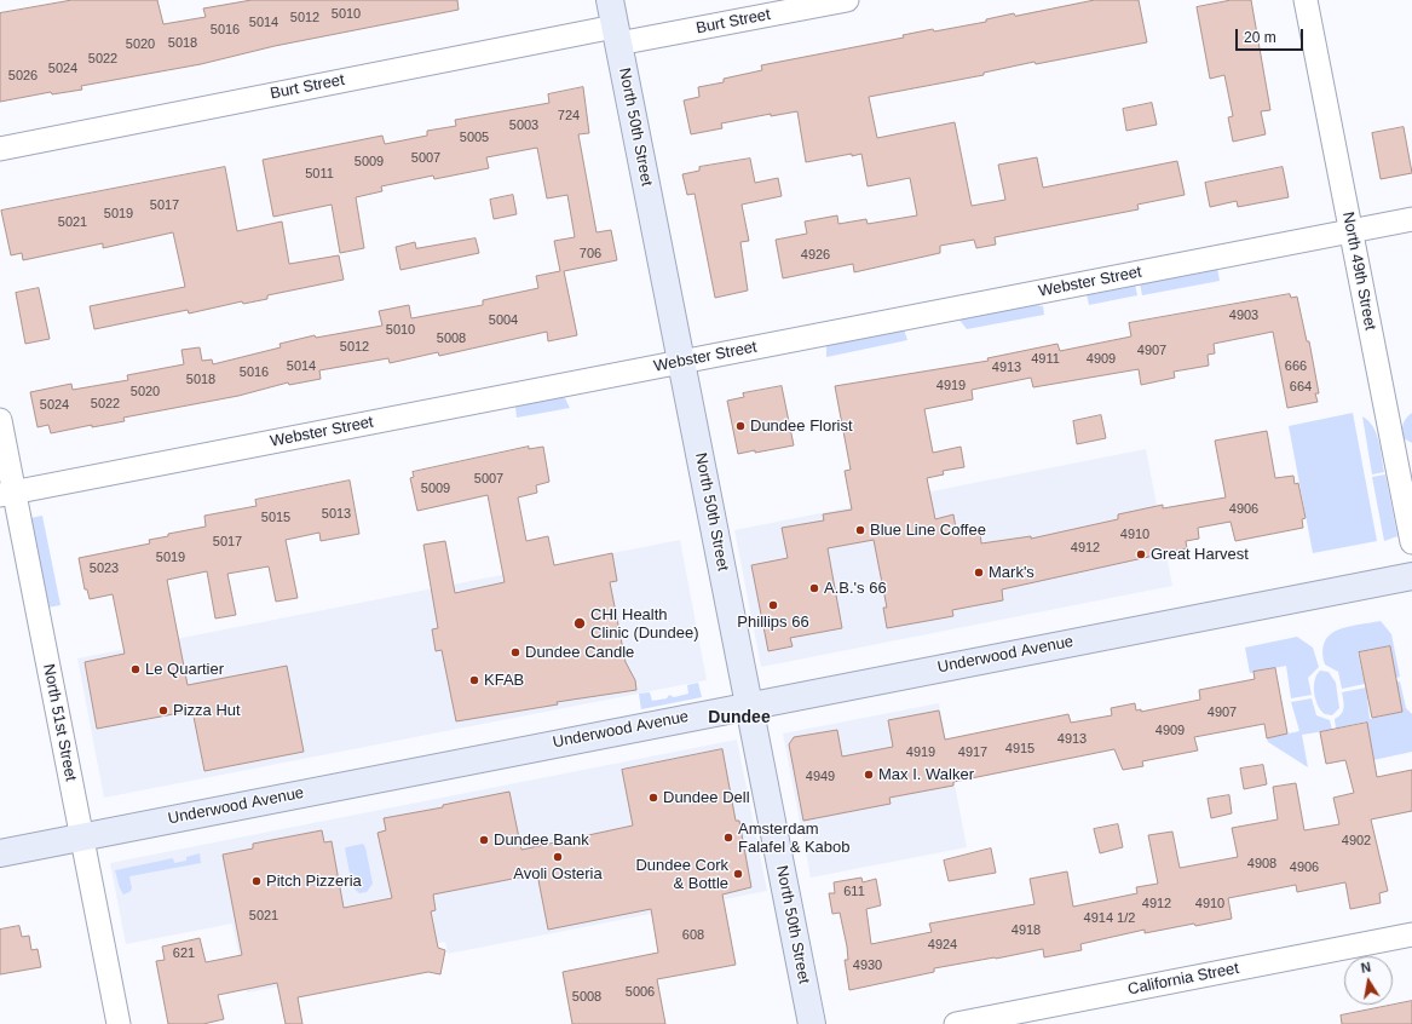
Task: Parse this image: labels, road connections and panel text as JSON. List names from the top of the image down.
{
  "streets": {
    "main road": ["North 50th Street", "Underwood Avenue"],
    "street": [
      "Burt Street",
      "North 49th Street",
      "Webster Street",
      "North 51st Street",
      "California Street"
    ]
  },
  "crossings": [
    ["Burt Street", "North 50th Street"],
    ["North 50th Street", "Webster Street"],
    ["North 50th Street", "Underwood Avenue"],
    ["North 49th Street", "Webster Street"],
    ["Webster Street", "North 51st Street"],
    ["Underwood Avenue", "North 51st Street"]
  ],
  "districts": ["Dundee"],
  "places": [
    "Dundee Florist",
    "Blue Line Coffee",
    "Great Harvest",
    "Mark's",
    "A.B.'s 66",
    "Phillips 66",
    "CHI Health Clinic (Dundee)",
    "Dundee Candle",
    "Le Quartier",
    "KFAB",
    "Pizza Hut",
    "Max I. Walker",
    "Dundee Dell",
    "Amsterdam Falafel & Kabob",
    "Dundee Bank",
    "Avoli Osteria",
    "Dundee Cork & Bottle",
    "Pitch Pizzeria"
  ],
  "house_numbers": [
    "5010",
    "5012",
    "5014",
    "5016",
    "5018",
    "5020",
    "5022",
    "5024",
    "5026",
    "724",
    "5003",
    "5005",
    "5007",
    "5009",
    "5011",
    "5017",
    "5019",
    "5021",
    "706",
    "4926",
    "4903",
    "5004",
    "5010",
    "5008",
    "5012",
    "4907",
    "4911",
    "4909",
    "5014",
    "666",
    "4913",
    "5016",
    "5018",
    "4919",
    "664",
    "5020",
    "5022",
    "5024",
    "5007",
    "5009",
    "4906",
    "5013",
    "5015",
    "4910",
    "5017",
    "4912",
    "5019",
    "5023",
    "4907",
    "4909",
    "4913",
    "4915",
    "4919",
    "4917",
    "4949",
    "4902",
    "4908",
    "4906",
    "611",
    "4912",
    "4910",
    "5021",
    "4914 1/2",
    "4918",
    "608",
    "4924",
    "621",
    "4930",
    "5006",
    "5008"
  ],
  "scale_bar": "20 m",
  "north": "top"
}
